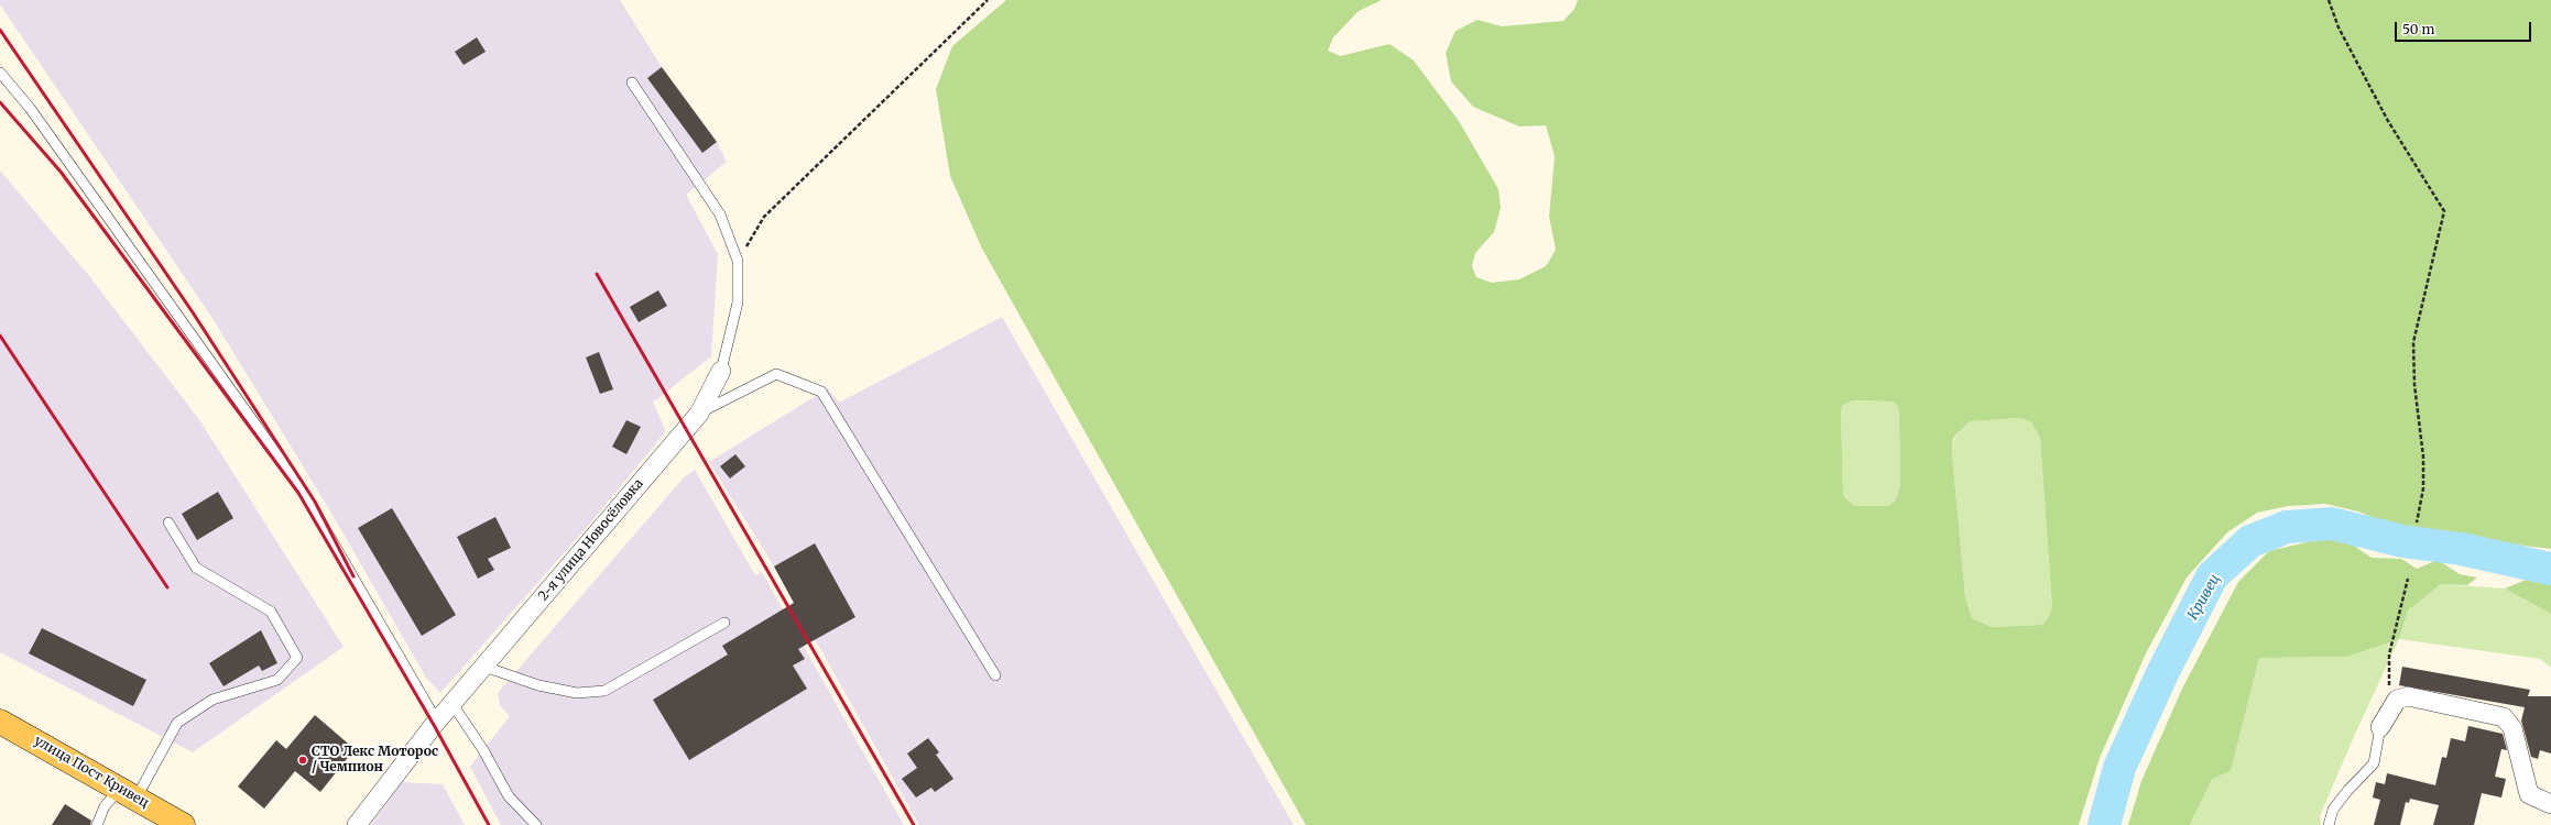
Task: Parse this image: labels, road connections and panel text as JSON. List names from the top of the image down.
{
  "streets": {
    "main road": ["улица Пост Кривец"],
    "street": ["2-я улица Новосёловка"]
  },
  "water": ["Кривец"],
  "places": ["СТО Лекс Моторос / Чемпион"],
  "scale_bar": "50 m"
}
